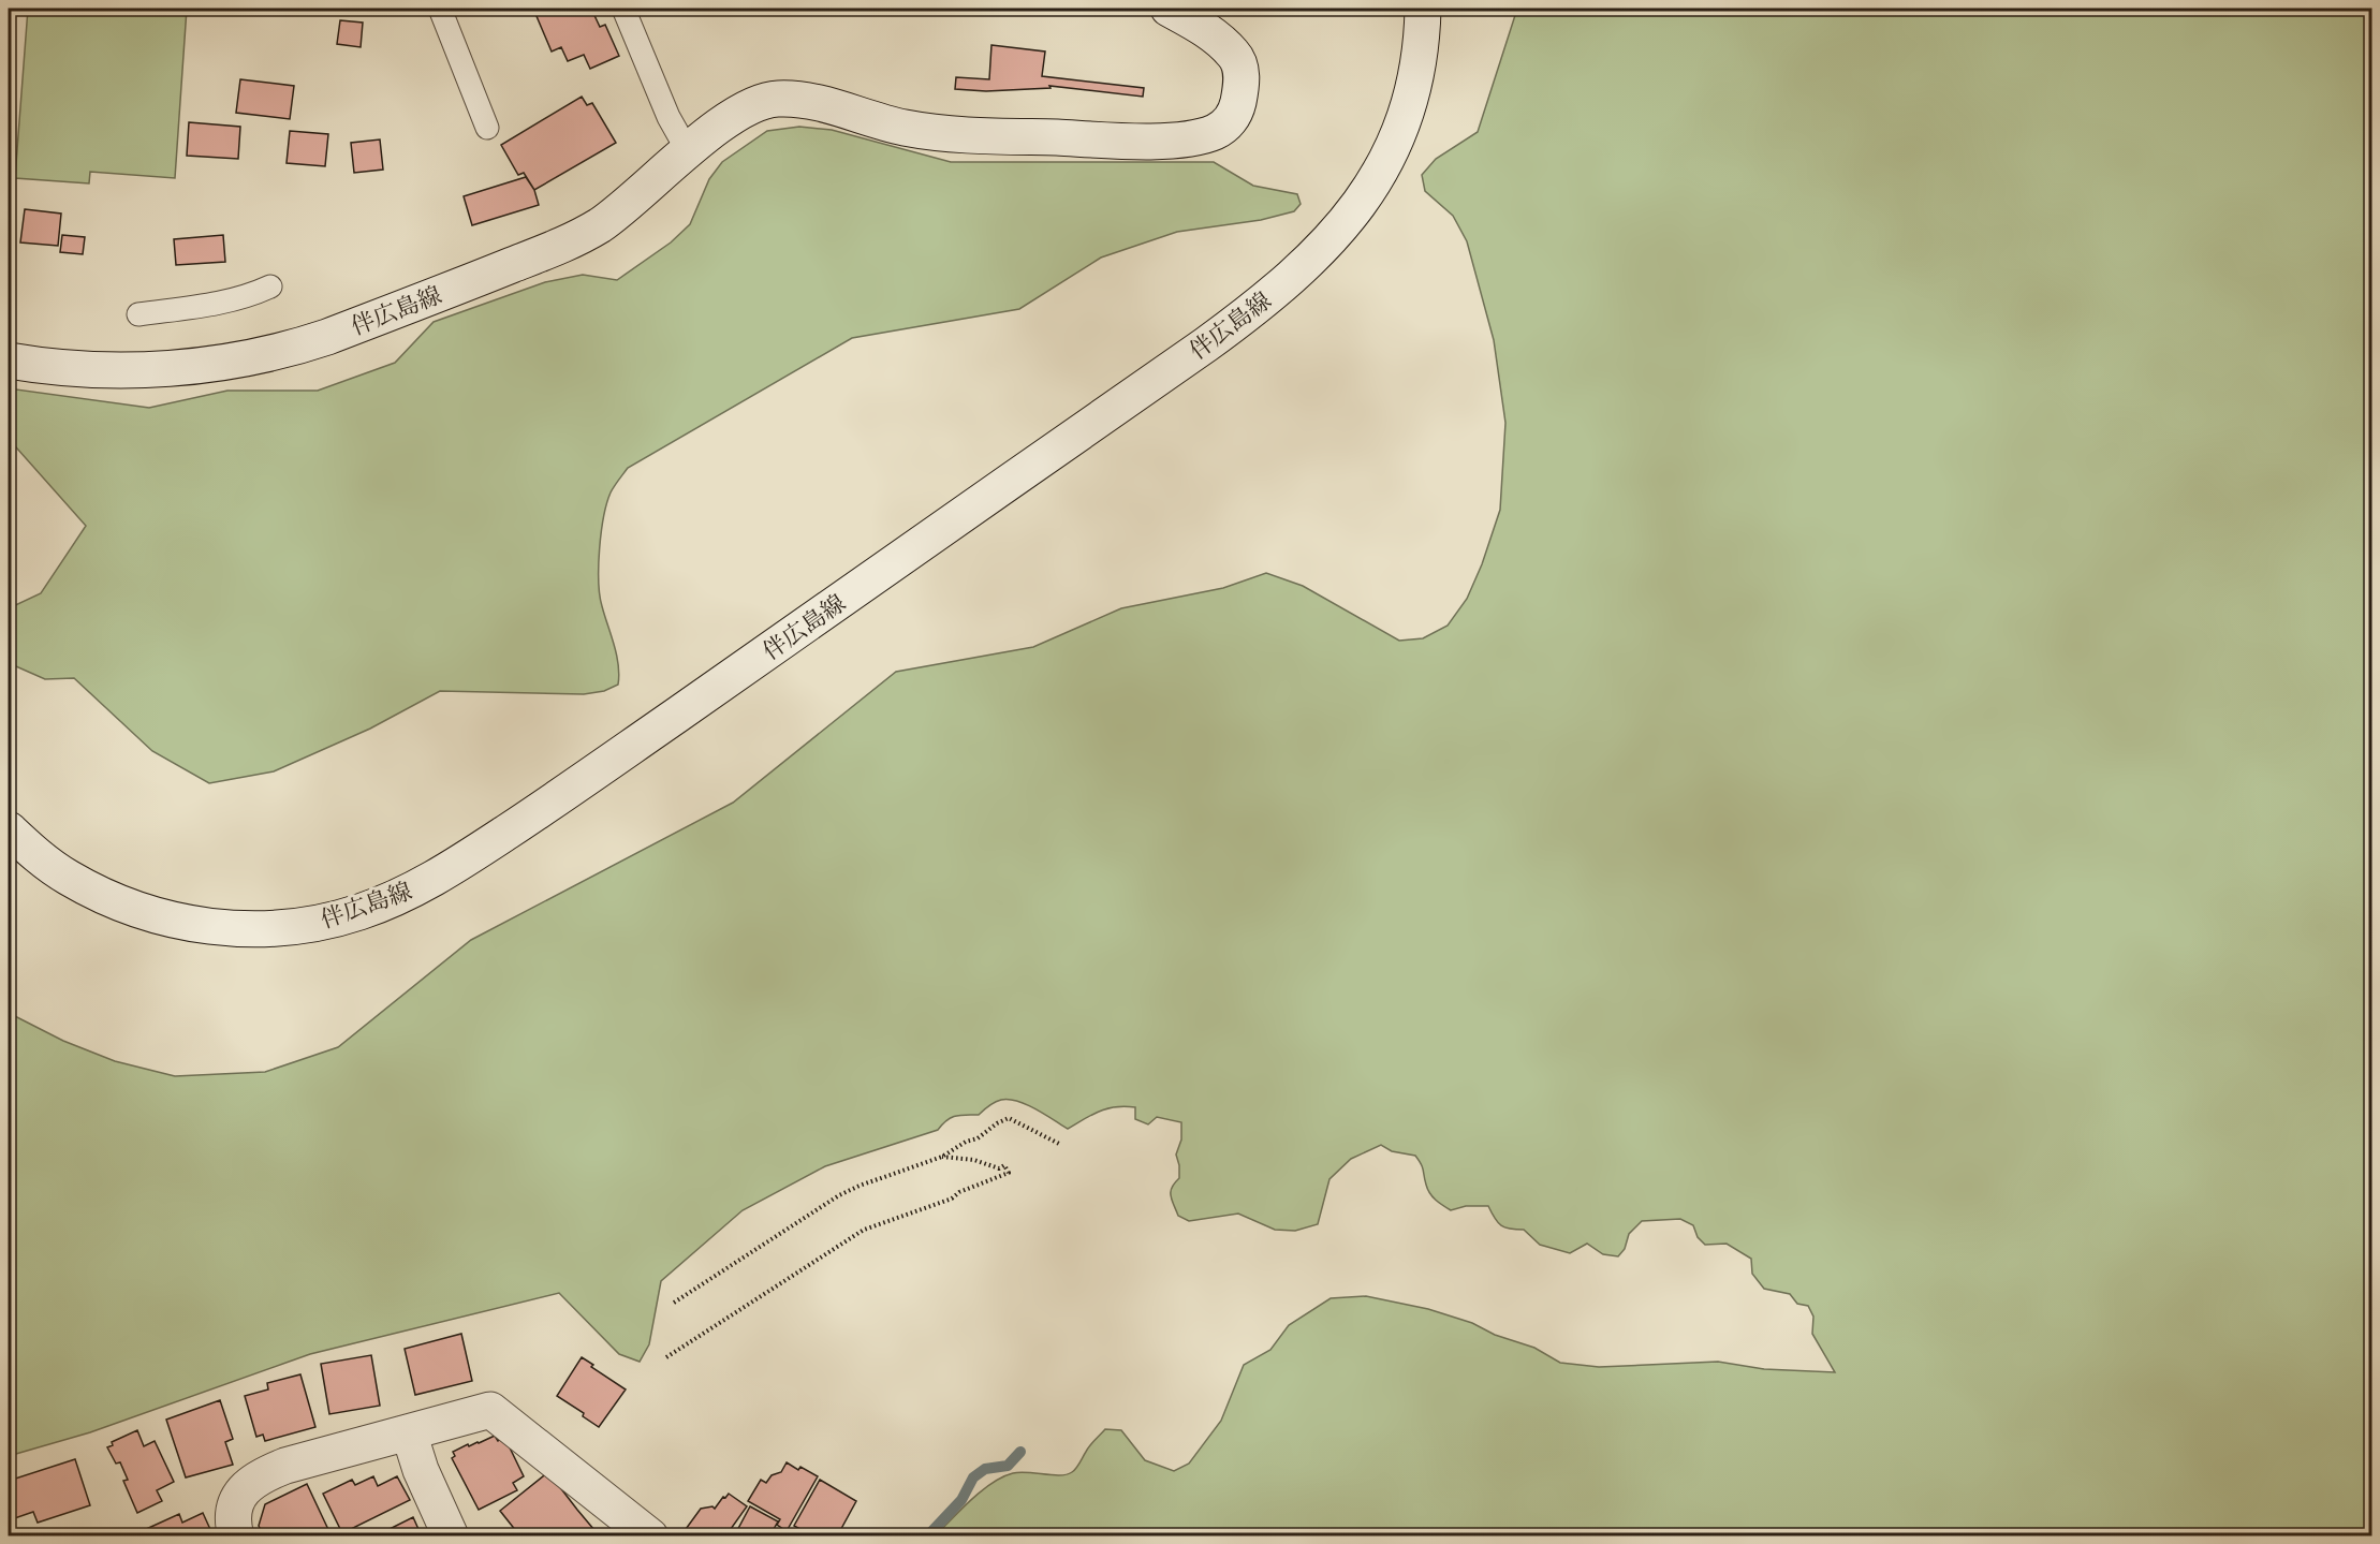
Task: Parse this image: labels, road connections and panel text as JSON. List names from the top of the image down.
{
  "streets": {
    "main road": ["伴広島線"]
  }
}
